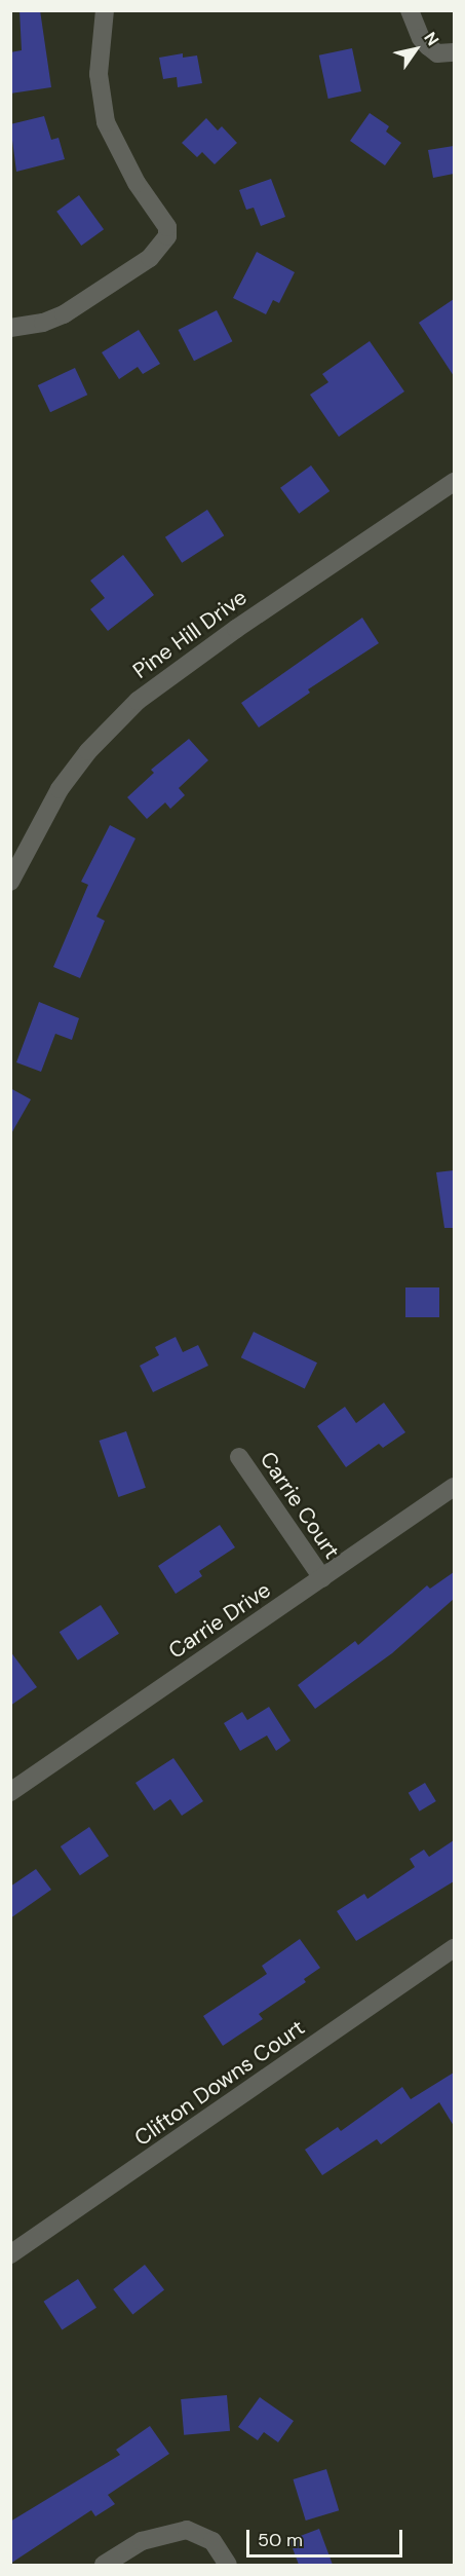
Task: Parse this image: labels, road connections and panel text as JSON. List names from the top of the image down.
{
  "streets": {
    "street": [
      "Pine Hill Drive",
      "Carrie Court",
      "Carrie Drive",
      "Clifton Downs Court"
    ]
  },
  "crossings": [
    ["Carrie Court", "Carrie Drive"]
  ],
  "scale_bar": "50 m",
  "north": "top right"
}
